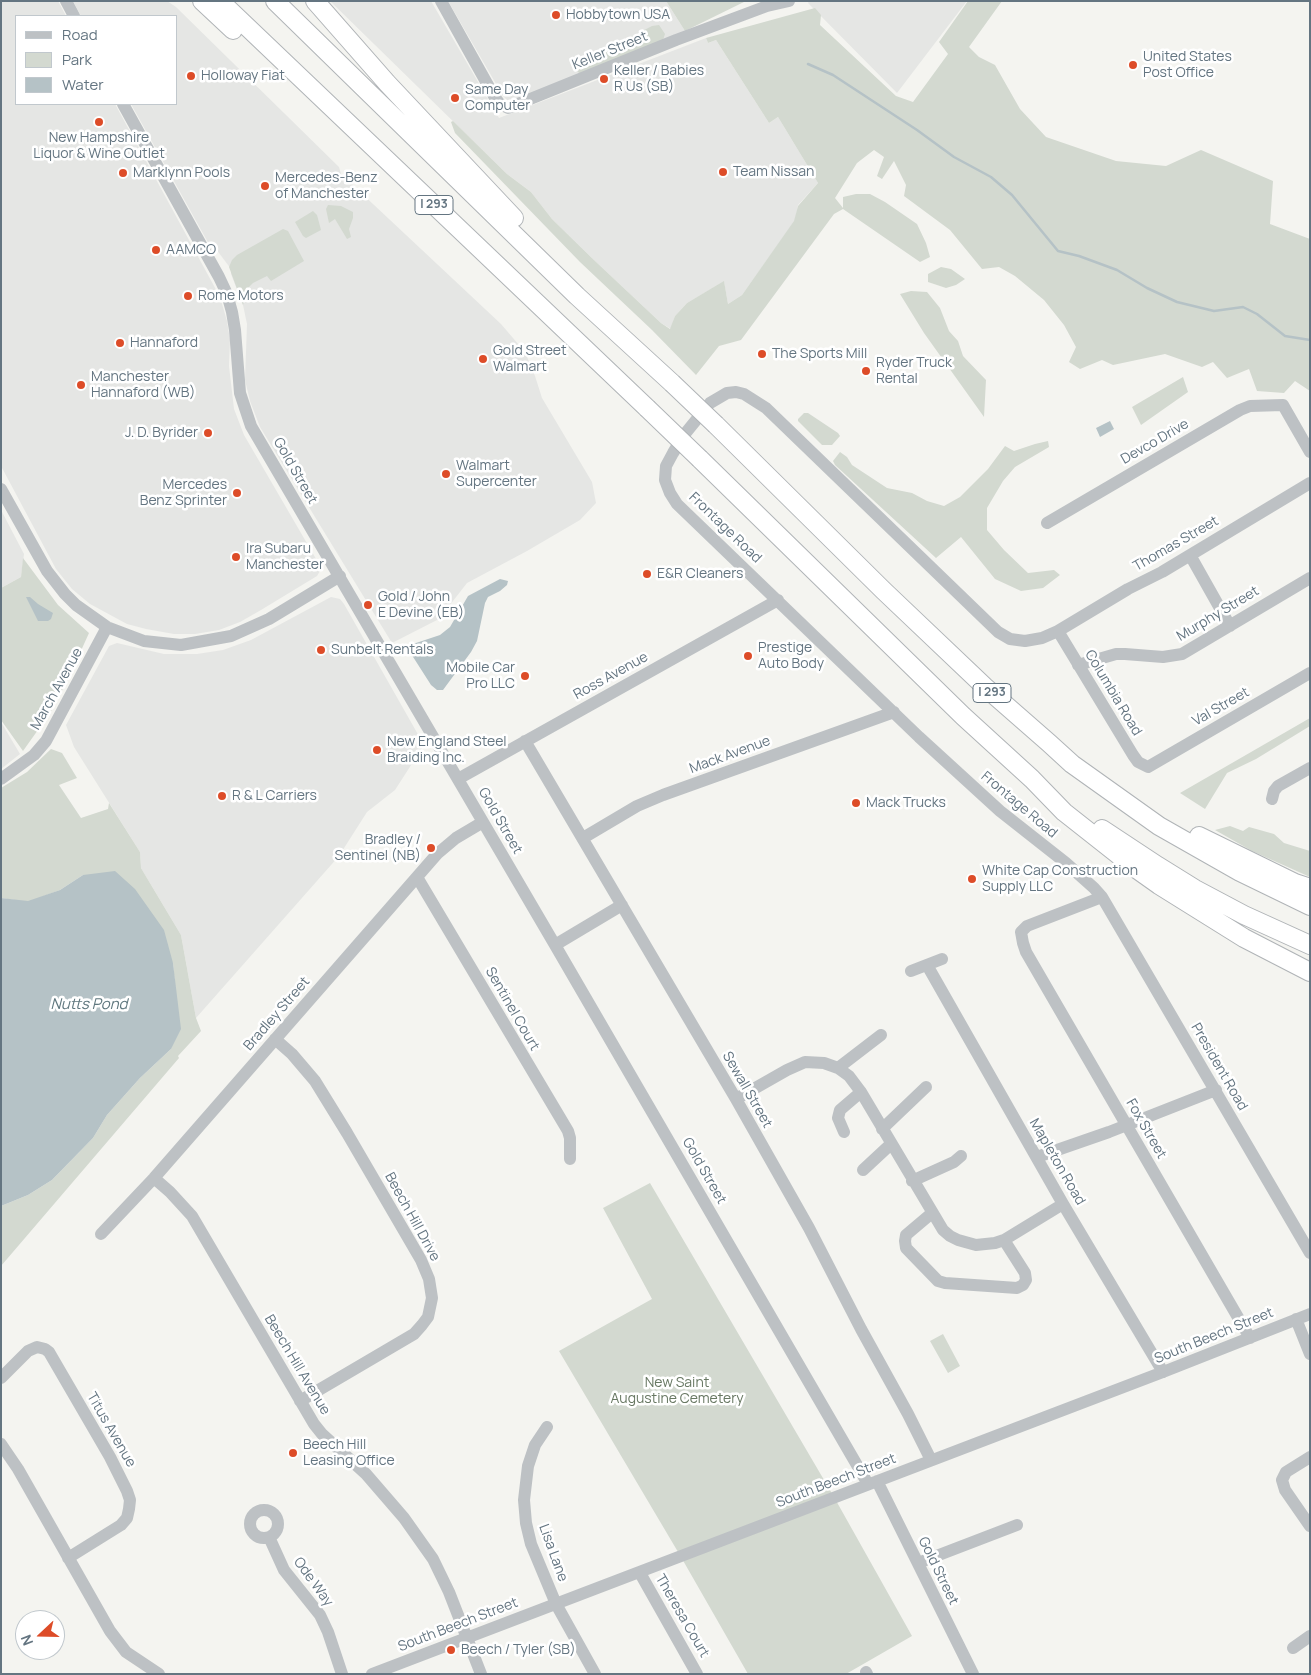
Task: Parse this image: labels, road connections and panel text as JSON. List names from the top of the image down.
{
  "streets": {
    "highway": ["I 293"],
    "street": [
      "Keller Street",
      "Devco Drive",
      "Gold Street",
      "Frontage Road",
      "Thomas Street",
      "Murphy Street",
      "Ross Avenue",
      "March Avenue",
      "Columbia Road",
      "Val Street",
      "Mack Avenue",
      "Sentinel Court",
      "Bradley Street",
      "President Road",
      "Sewall Street",
      "Fox Street",
      "Mapleton Road",
      "Beech Hill Drive",
      "South Beech Street",
      "Beech Hill Avenue",
      "Titus Avenue",
      "Lisa Lane",
      "Ode Way",
      "Theresa Court"
    ]
  },
  "crossings": [
    ["Gold Street", "Ross Avenue"],
    ["Gold Street", "Bradley Street"],
    ["Gold Street", "South Beech Street"],
    ["Frontage Road", "Thomas Street"],
    ["Frontage Road", "Ross Avenue"],
    ["Frontage Road", "Columbia Road"],
    ["Frontage Road", "Mack Avenue"],
    ["Frontage Road", "President Road"],
    ["Frontage Road", "Fox Street"],
    ["Thomas Street", "Columbia Road"],
    ["Murphy Street", "Columbia Road"],
    ["Ross Avenue", "Sewall Street"],
    ["Columbia Road", "Val Street"],
    ["Mack Avenue", "Sewall Street"],
    ["Sentinel Court", "Bradley Street"],
    ["Bradley Street", "Beech Hill Drive"],
    ["Bradley Street", "Beech Hill Avenue"],
    ["President Road", "Fox Street"],
    ["Sewall Street", "South Beech Street"],
    ["Fox Street", "South Beech Street"],
    ["Mapleton Road", "South Beech Street"],
    ["Beech Hill Drive", "Beech Hill Avenue"],
    ["South Beech Street", "Beech Hill Avenue"],
    ["South Beech Street", "Lisa Lane"],
    ["South Beech Street", "Theresa Court"]
  ],
  "water": ["Nutts Pond"],
  "parks": ["New Saint Augustine Cemetery"],
  "places": [
    "Hobbytown USA",
    "United States Post Office",
    "Holloway Fiat",
    "Keller / Babies R Us (SB)",
    "Same Day Computer",
    "New Hampshire Liquor & Wine Outlet",
    "Team Nissan",
    "Marklynn Pools",
    "Mercedes-Benz of Manchester",
    "AAMCO",
    "Rome Motors",
    "Hannaford",
    "The Sports Mill",
    "Gold Street Walmart",
    "Ryder Truck Rental",
    "Manchester Hannaford (WB)",
    "J. D. Byrider",
    "Walmart Supercenter",
    "Mercedes Benz Sprinter",
    "Ira Subaru Manchester",
    "E&R Cleaners",
    "Gold / John E Devine (EB)",
    "Sunbelt Rentals",
    "Prestige Auto Body",
    "Mobile Car Pro LLC",
    "New England Steel Braiding Inc.",
    "R & L Carriers",
    "Mack Trucks",
    "Bradley / Sentinel (NB)",
    "White Cap Construction Supply LLC",
    "Beech Hill Leasing Office",
    "Beech / Tyler (SB)"
  ],
  "legend": ["Road", "Park", "Water"],
  "north": "left"
}
